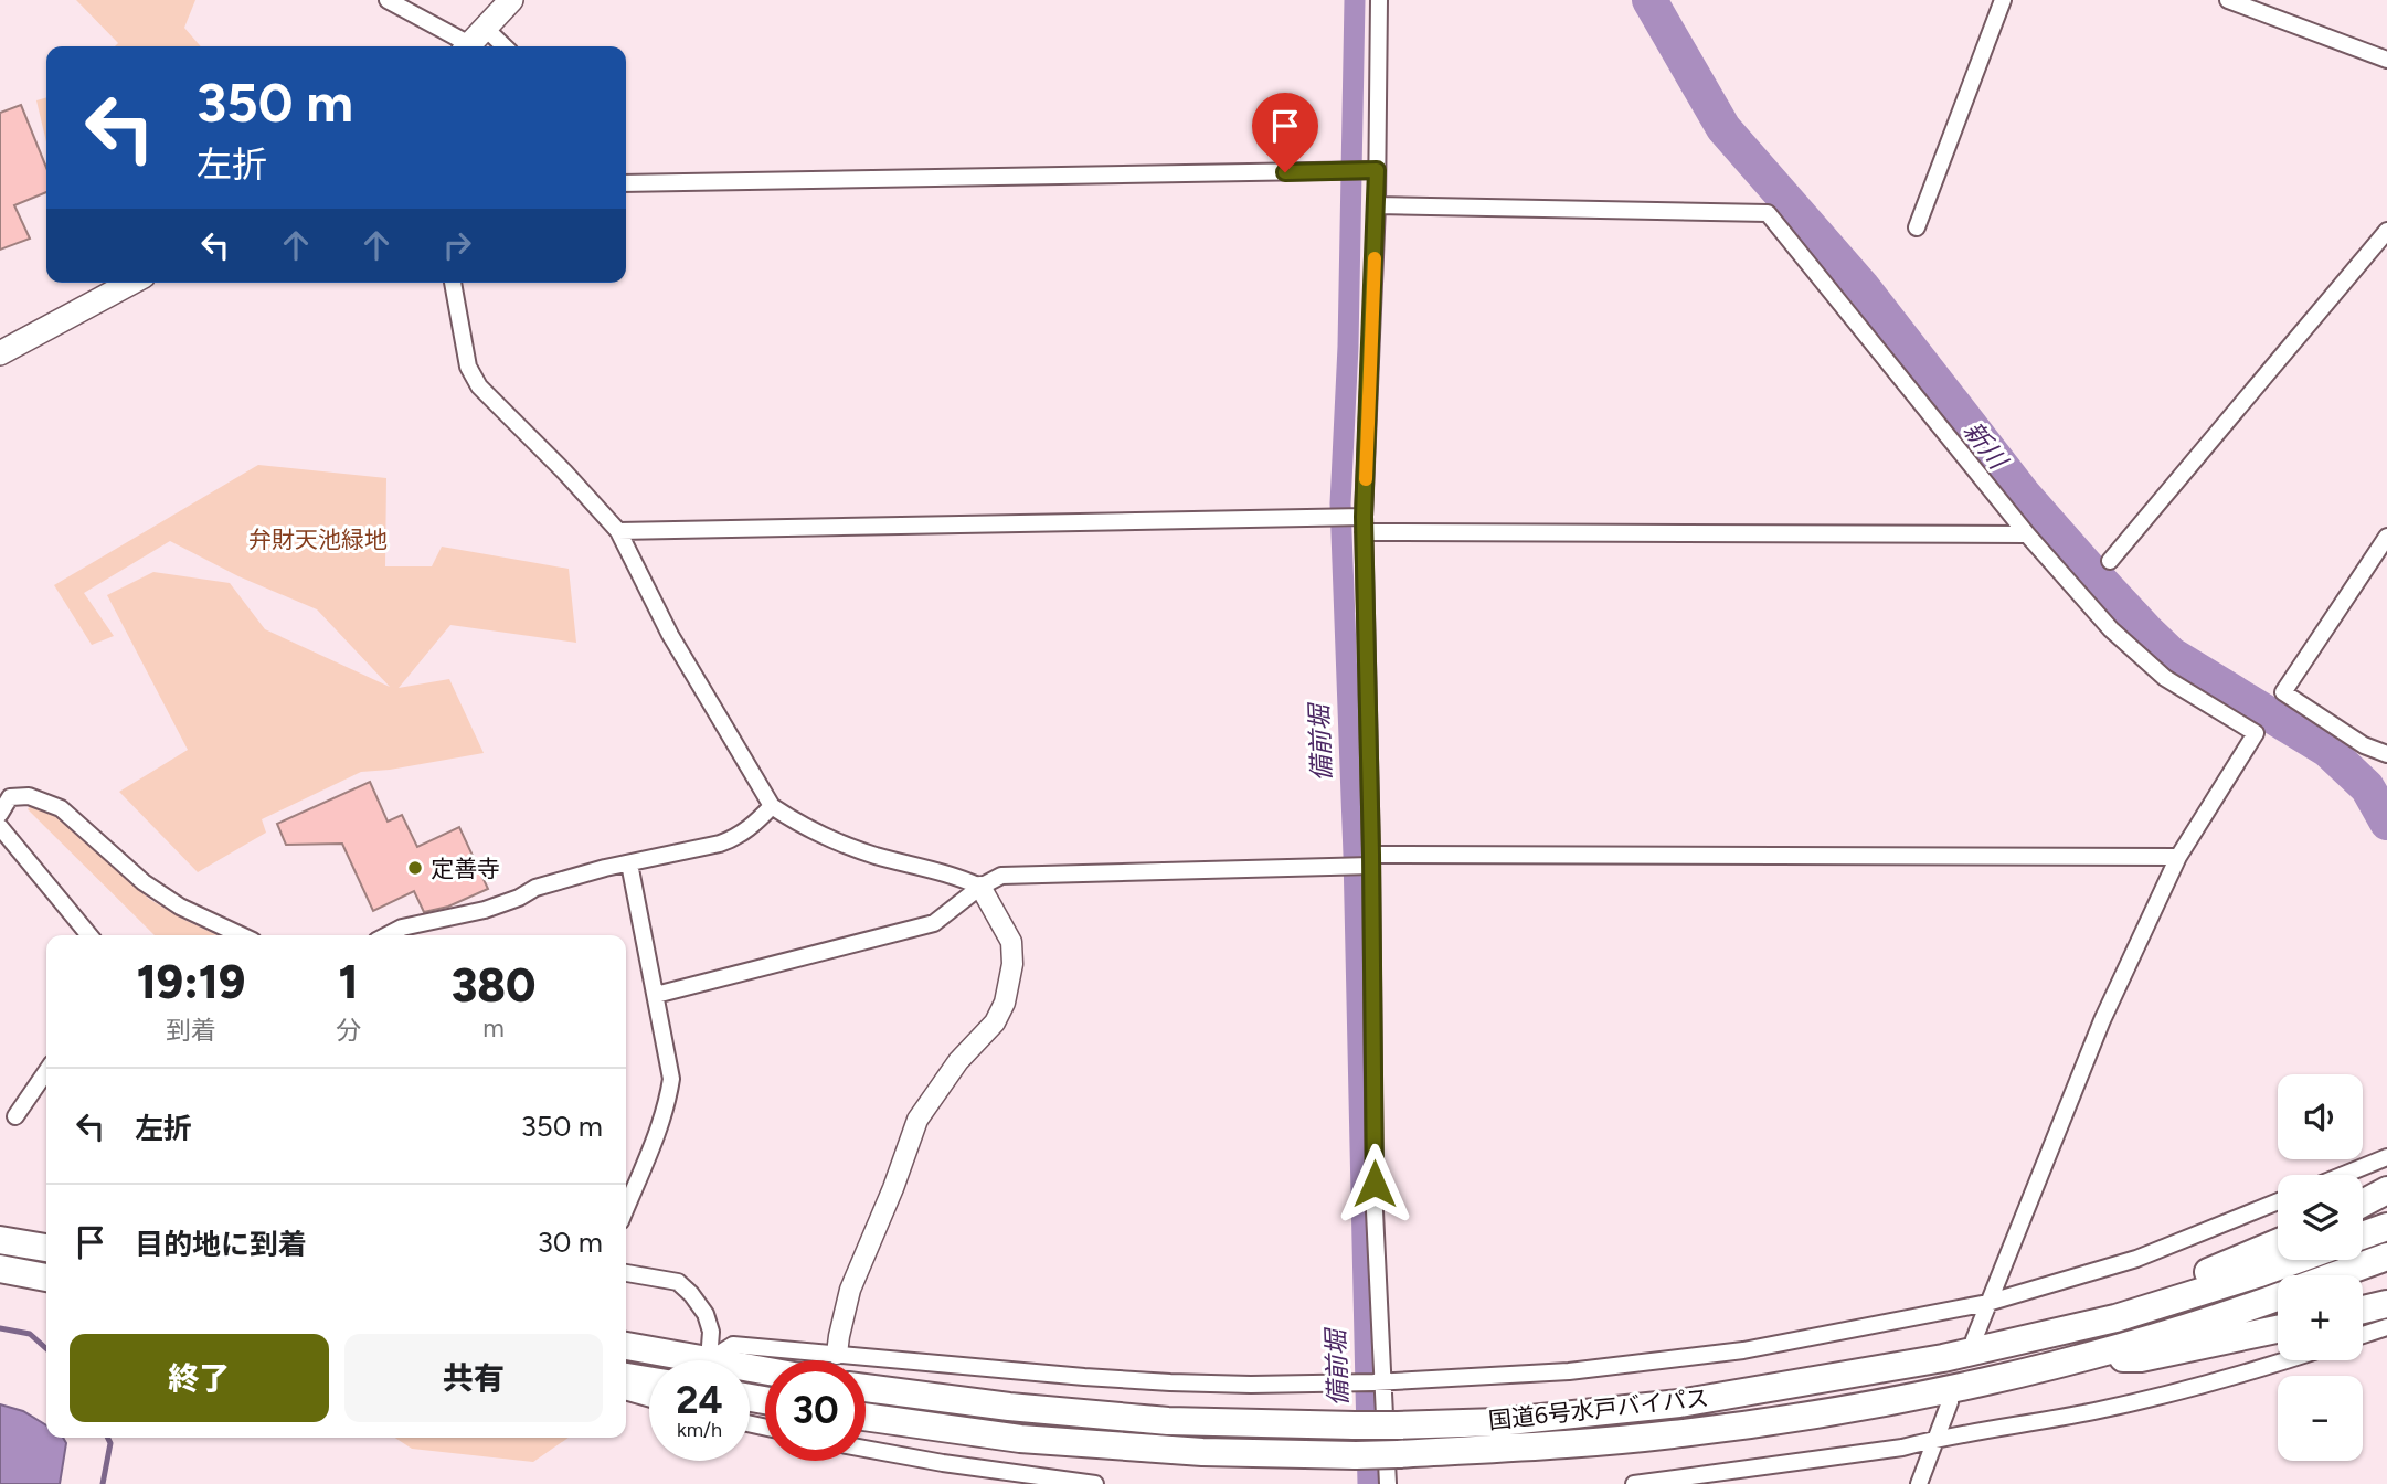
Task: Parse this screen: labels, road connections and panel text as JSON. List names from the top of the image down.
{
  "streets": {
    "highway": ["国道6号水戸バイパス"]
  },
  "water": ["新川", "備前堀"],
  "parks": ["弁財天池緑地"],
  "places": ["定善寺"],
  "page": {
    "turn": ["350 m", "左折"],
    "eta": [
      "19:19",
      "到着",
      "1",
      "分",
      "380",
      "m"
    ],
    "list": [
      {
        "name": "左折",
        "value": "350 m"
      },
      {
        "name": "目的地に到着",
        "value": "30 m"
      }
    ],
    "map_buttons": ["+", "−"],
    "buttons": ["終了", "共有"],
    "speed": "24 km/h",
    "limit": "30"
  }
}
